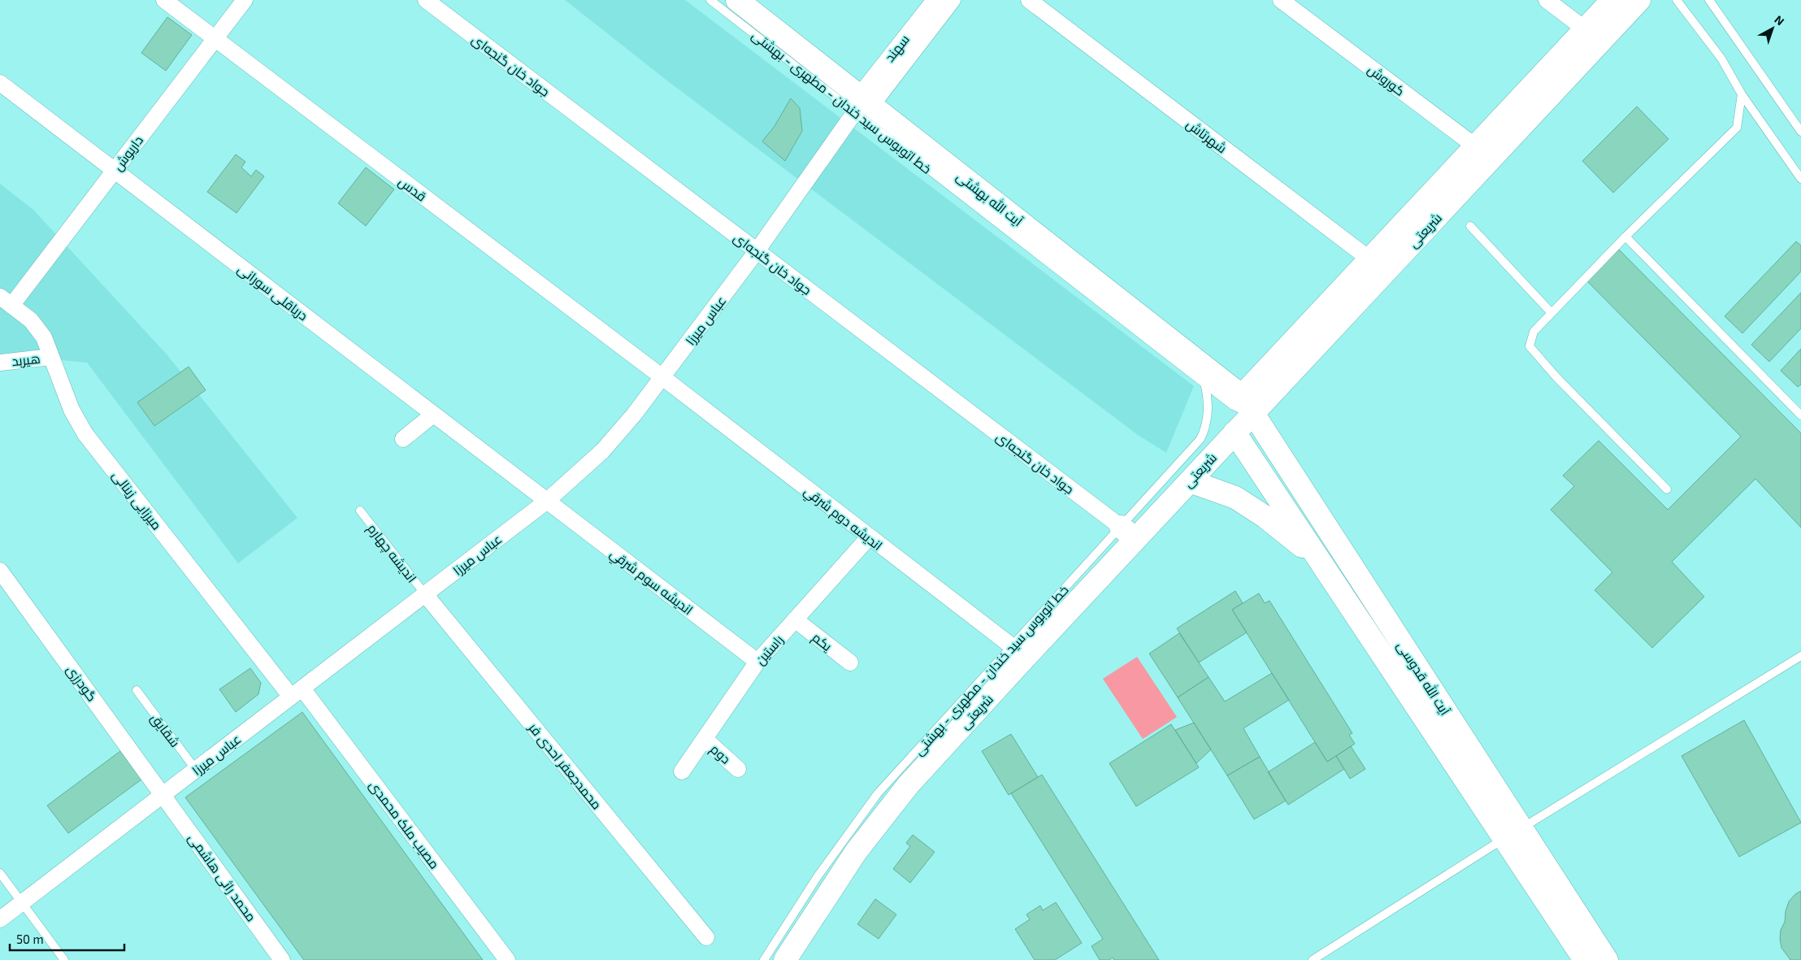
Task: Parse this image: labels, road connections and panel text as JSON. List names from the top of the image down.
{
  "streets": {
    "main road": ["آیت الله بهشتی", "شریعتی", "آیت الله قدوسی"],
    "street": [
      "سهند",
      "جواد خان گنجه‌ای",
      "کوروش",
      "شهرتاش",
      "داریوش",
      "قدس",
      "دریاقلی سورانی",
      "عباس میرزا",
      "هیربد",
      "میرزایی زینالی",
      "انديشه دوم شرقي",
      "اندیشه سوم شرقي",
      "یکم",
      "راستین",
      "گودرزی",
      "دوم",
      "محمدجعفر احدی فر",
      "مصیب ملک محمدی",
      "محمد راثی هاشمی"
    ],
    "lane": ["خط اتوبوس سید خندان - مطهری - بهشتی", "اندیشه چهارم", "شقایق"]
  },
  "crossings": [
    ["سهند", "خط اتوبوس سید خندان - مطهری - بهشتی"],
    ["سهند", "آیت الله بهشتی"],
    ["سهند", "عباس میرزا"],
    ["جواد خان گنجه‌ای", "شریعتی"],
    ["جواد خان گنجه‌ای", "عباس میرزا"],
    ["کوروش", "شریعتی"],
    ["خط اتوبوس سید خندان - مطهری - بهشتی", "آیت الله بهشتی"],
    ["خط اتوبوس سید خندان - مطهری - بهشتی", "شریعتی"],
    ["خط اتوبوس سید خندان - مطهری - بهشتی", "عباس میرزا"],
    ["خط اتوبوس سید خندان - مطهری - بهشتی", "انديشه دوم شرقي"],
    ["خط اتوبوس سید خندان - مطهری - بهشتی", "آیت الله قدوسی"],
    ["شهرتاش", "شریعتی"],
    ["داریوش", "قدس"],
    ["داریوش", "دریاقلی سورانی"],
    ["داریوش", "میرزایی زینالی"],
    ["قدس", "عباس میرزا"],
    ["قدس", "انديشه دوم شرقي"],
    ["آیت الله بهشتی", "شریعتی"],
    ["آیت الله بهشتی", "عباس میرزا"],
    ["آیت الله بهشتی", "آیت الله قدوسی"],
    ["شریعتی", "انديشه دوم شرقي"],
    ["شریعتی", "آیت الله قدوسی"],
    ["دریاقلی سورانی", "عباس میرزا"],
    ["دریاقلی سورانی", "اندیشه سوم شرقي"],
    ["عباس میرزا", "میرزایی زینالی"],
    ["عباس میرزا", "انديشه دوم شرقي"],
    ["عباس میرزا", "اندیشه چهارم"],
    ["عباس میرزا", "اندیشه سوم شرقي"],
    ["عباس میرزا", "گودرزی"],
    ["عباس میرزا", "شقایق"],
    ["عباس میرزا", "محمدجعفر احدی فر"],
    ["عباس میرزا", "مصیب ملک محمدی"],
    ["عباس میرزا", "محمد راثی هاشمی"],
    ["هیربد", "میرزایی زینالی"],
    ["میرزایی زینالی", "مصیب ملک محمدی"],
    ["انديشه دوم شرقي", "راستین"],
    ["اندیشه چهارم", "محمدجعفر احدی فر"],
    ["اندیشه سوم شرقي", "راستین"],
    ["یکم", "راستین"],
    ["راستین", "دوم"],
    ["گودرزی", "محمد راثی هاشمی"]
  ],
  "scale_bar": "50 m",
  "north": "top right"
}
